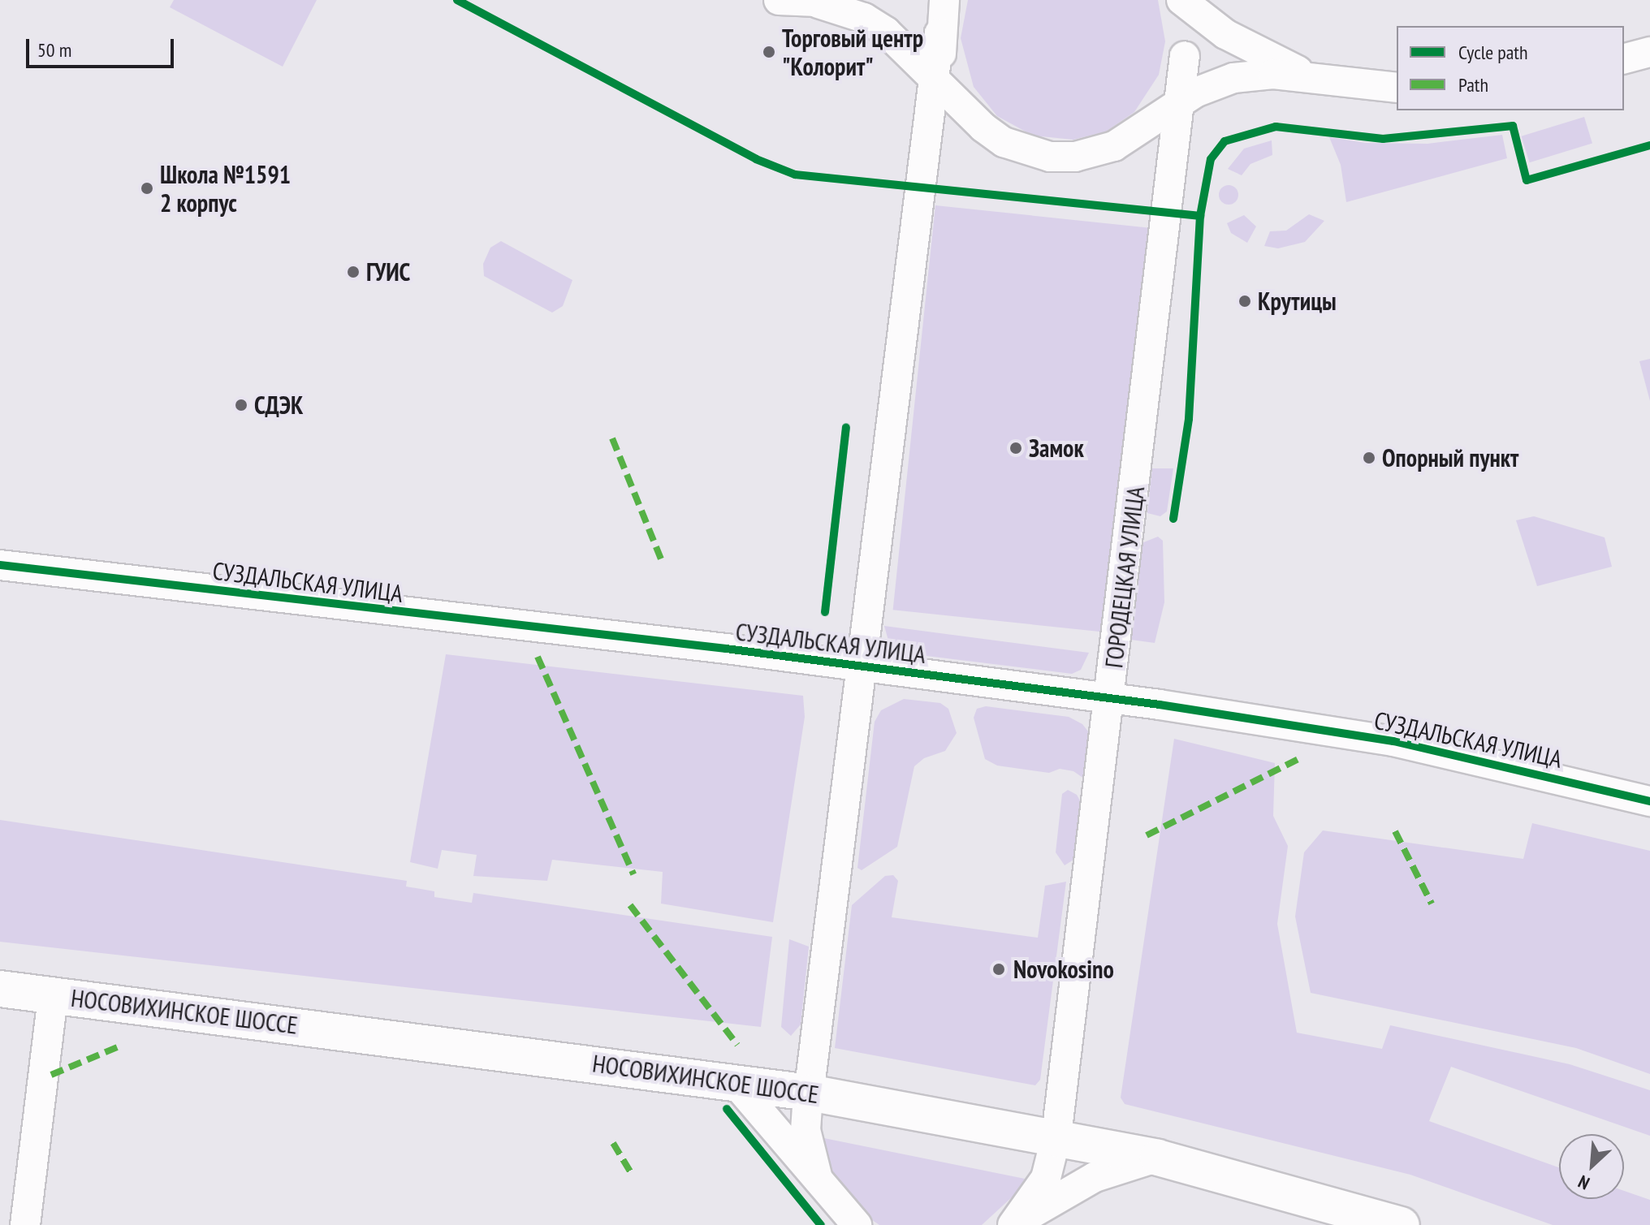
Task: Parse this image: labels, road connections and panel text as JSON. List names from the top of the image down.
{
  "streets": {
    "main road": ["НОСОВИХИНСКОЕ ШОССЕ"],
    "street": ["ГОРОДЕЦКАЯ УЛИЦА", "СУЗДАЛЬСКАЯ УЛИЦА"]
  },
  "crossings": [
    ["ГОРОДЕЦКАЯ УЛИЦА", "СУЗДАЛЬСКАЯ УЛИЦА"],
    ["ГОРОДЕЦКАЯ УЛИЦА", "НОСОВИХИНСКОЕ ШОССЕ"]
  ],
  "places": [
    "Торговый центр \"Колорит\"",
    "Школа №1591 2 корпус",
    "ГУИС",
    "Крутицы",
    "СДЭК",
    "Замок",
    "Опорный пункт",
    "Novokosino"
  ],
  "legend": ["Cycle path", "Path"],
  "scale_bar": "50 m",
  "north": "bottom left"
}
